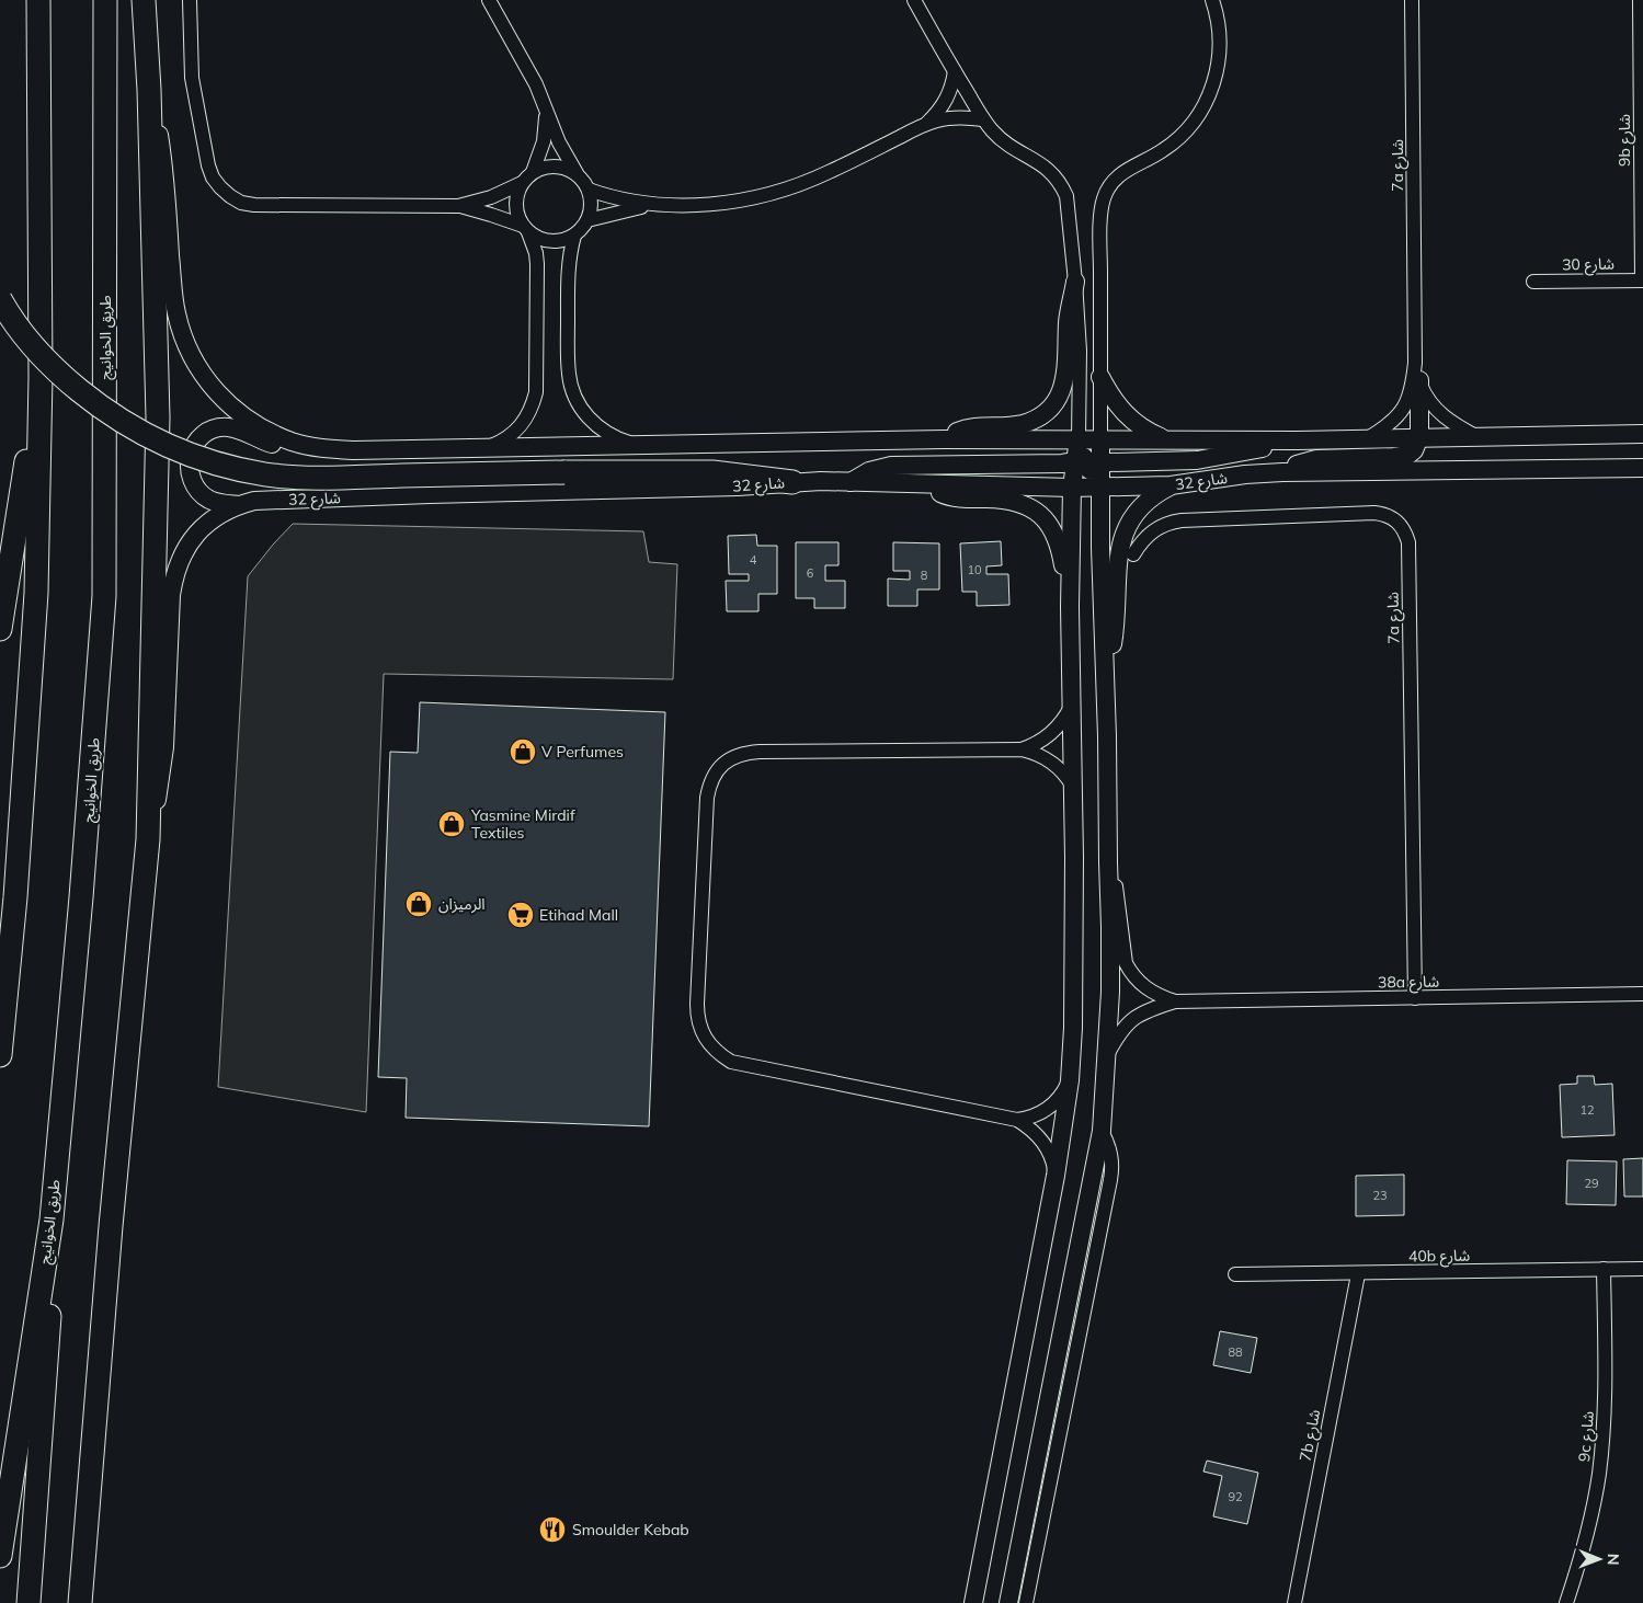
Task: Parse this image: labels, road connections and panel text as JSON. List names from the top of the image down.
{
  "streets": {
    "highway": ["طريق الخوانيج"],
    "street": [
      "9b شارع",
      "7a شارع",
      "شارع 30",
      "شارع 32",
      "38a شارع",
      "40b شارع",
      "7b شارع",
      "9c شارع"
    ]
  },
  "crossings": [
    ["9b شارع", "شارع 30"],
    ["7a شارع", "38a شارع"],
    ["40b شارع", "7b شارع"],
    ["40b شارع", "9c شارع"]
  ],
  "places": {
    "shop": ["V Perfumes", "Yasmine Mirdif Textiles", "الرميزان"],
    "supermarket": ["Etihad Mall"],
    "restaurant": ["Smoulder Kebab"]
  },
  "house_numbers": [
    "4",
    "10",
    "6",
    "8",
    "12",
    "29",
    "23",
    "88",
    "92"
  ],
  "north": "right"
}
